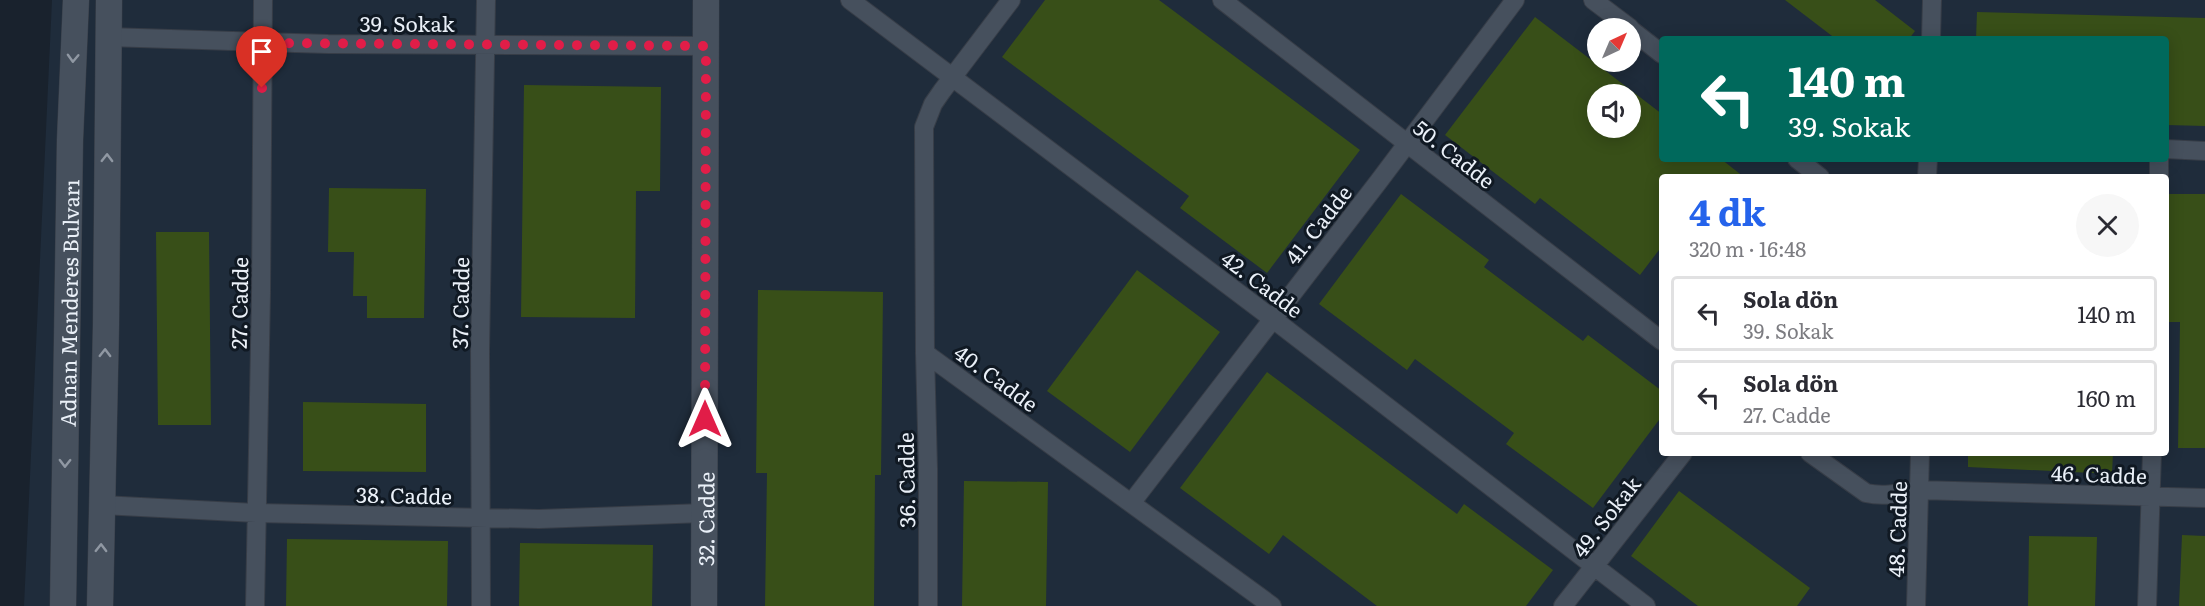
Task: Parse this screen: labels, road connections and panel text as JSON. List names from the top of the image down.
{
  "streets": {
    "main road": ["Adnan Menderes Bulvarı", "32. Cadde"],
    "street": [
      "39. Sokak",
      "50. Cadde",
      "41. Cadde",
      "42. Cadde",
      "27. Cadde",
      "37. Cadde",
      "40. Cadde",
      "46. Cadde",
      "36. Cadde",
      "38. Cadde",
      "49. Sokak",
      "48. Cadde"
    ]
  },
  "crossings": [
    ["39. Sokak", "Adnan Menderes Bulvarı"],
    ["39. Sokak", "27. Cadde"],
    ["39. Sokak", "37. Cadde"],
    ["39. Sokak", "32. Cadde"],
    ["50. Cadde", "41. Cadde"],
    ["41. Cadde", "42. Cadde"],
    ["41. Cadde", "40. Cadde"],
    ["42. Cadde", "40. Cadde"],
    ["42. Cadde", "49. Sokak"],
    ["Adnan Menderes Bulvarı", "38. Cadde"],
    ["27. Cadde", "38. Cadde"],
    ["37. Cadde", "38. Cadde"],
    ["40. Cadde", "36. Cadde"],
    ["46. Cadde", "48. Cadde"],
    ["38. Cadde", "32. Cadde"]
  ],
  "north": "top right",
  "page": {
    "turn": ["140 m", "39. Sokak"],
    "heading": ["4 dk", "320 m · 16:48"],
    "list": [
      {
        "name": "Sola dön",
        "note": "39. Sokak",
        "value": "140 m"
      },
      {
        "name": "Sola dön",
        "note": "27. Cadde",
        "value": "160 m"
      }
    ]
  }
}
